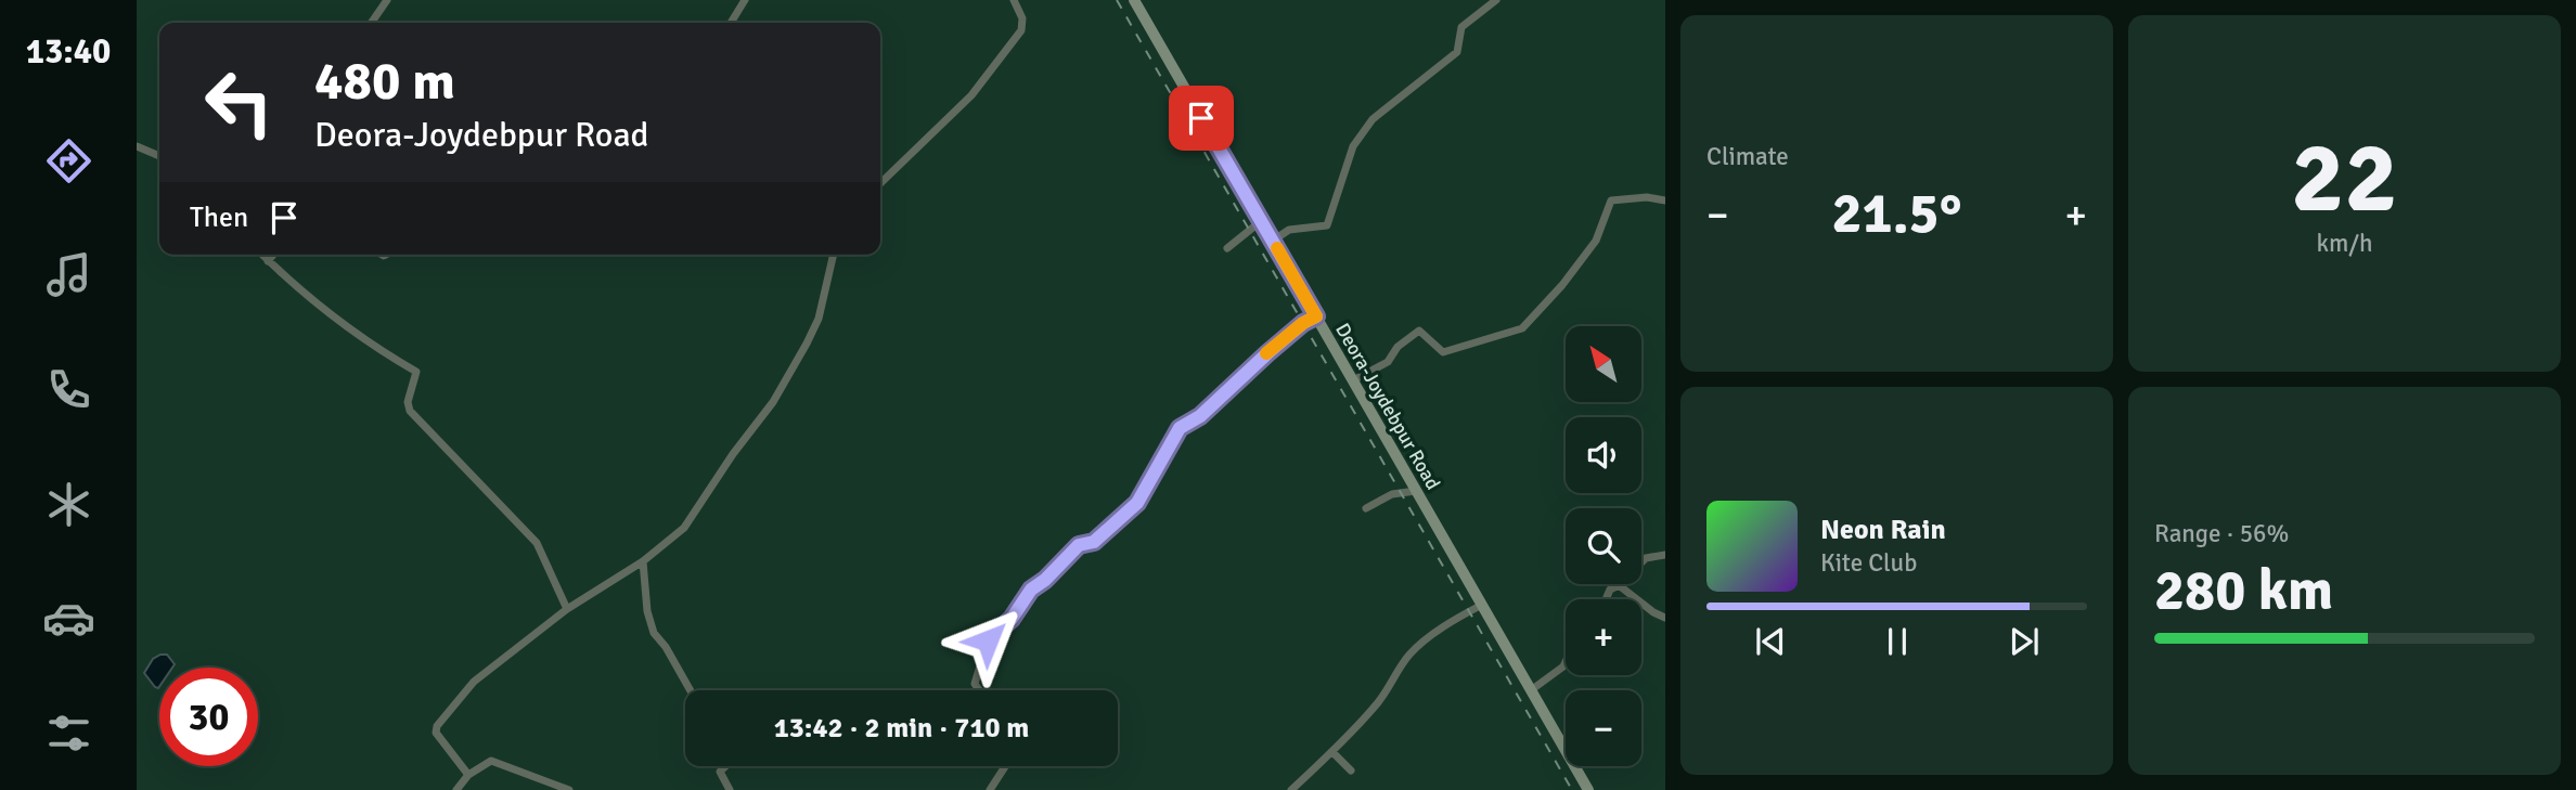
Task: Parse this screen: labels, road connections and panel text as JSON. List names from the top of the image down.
{
  "streets": {
    "street": ["Deora-Joydebpur Road"]
  },
  "north": "top left",
  "page": {
    "tabs": "13:40",
    "tile": [
      "Climate",
      ["22", "km/h"],
      ["Range · 56%", "280 km"]
    ],
    "turn": ["480 m", "Deora-Joydebpur Road"],
    "then": "Then",
    "heat": ["−", "21.5°", "+"],
    "map_buttons": ["+", "−"],
    "song": ["Neon Rain", "Kite Club"],
    "limit": "30",
    "trip": "13:42 · 2 min · 710 m"
  }
}
